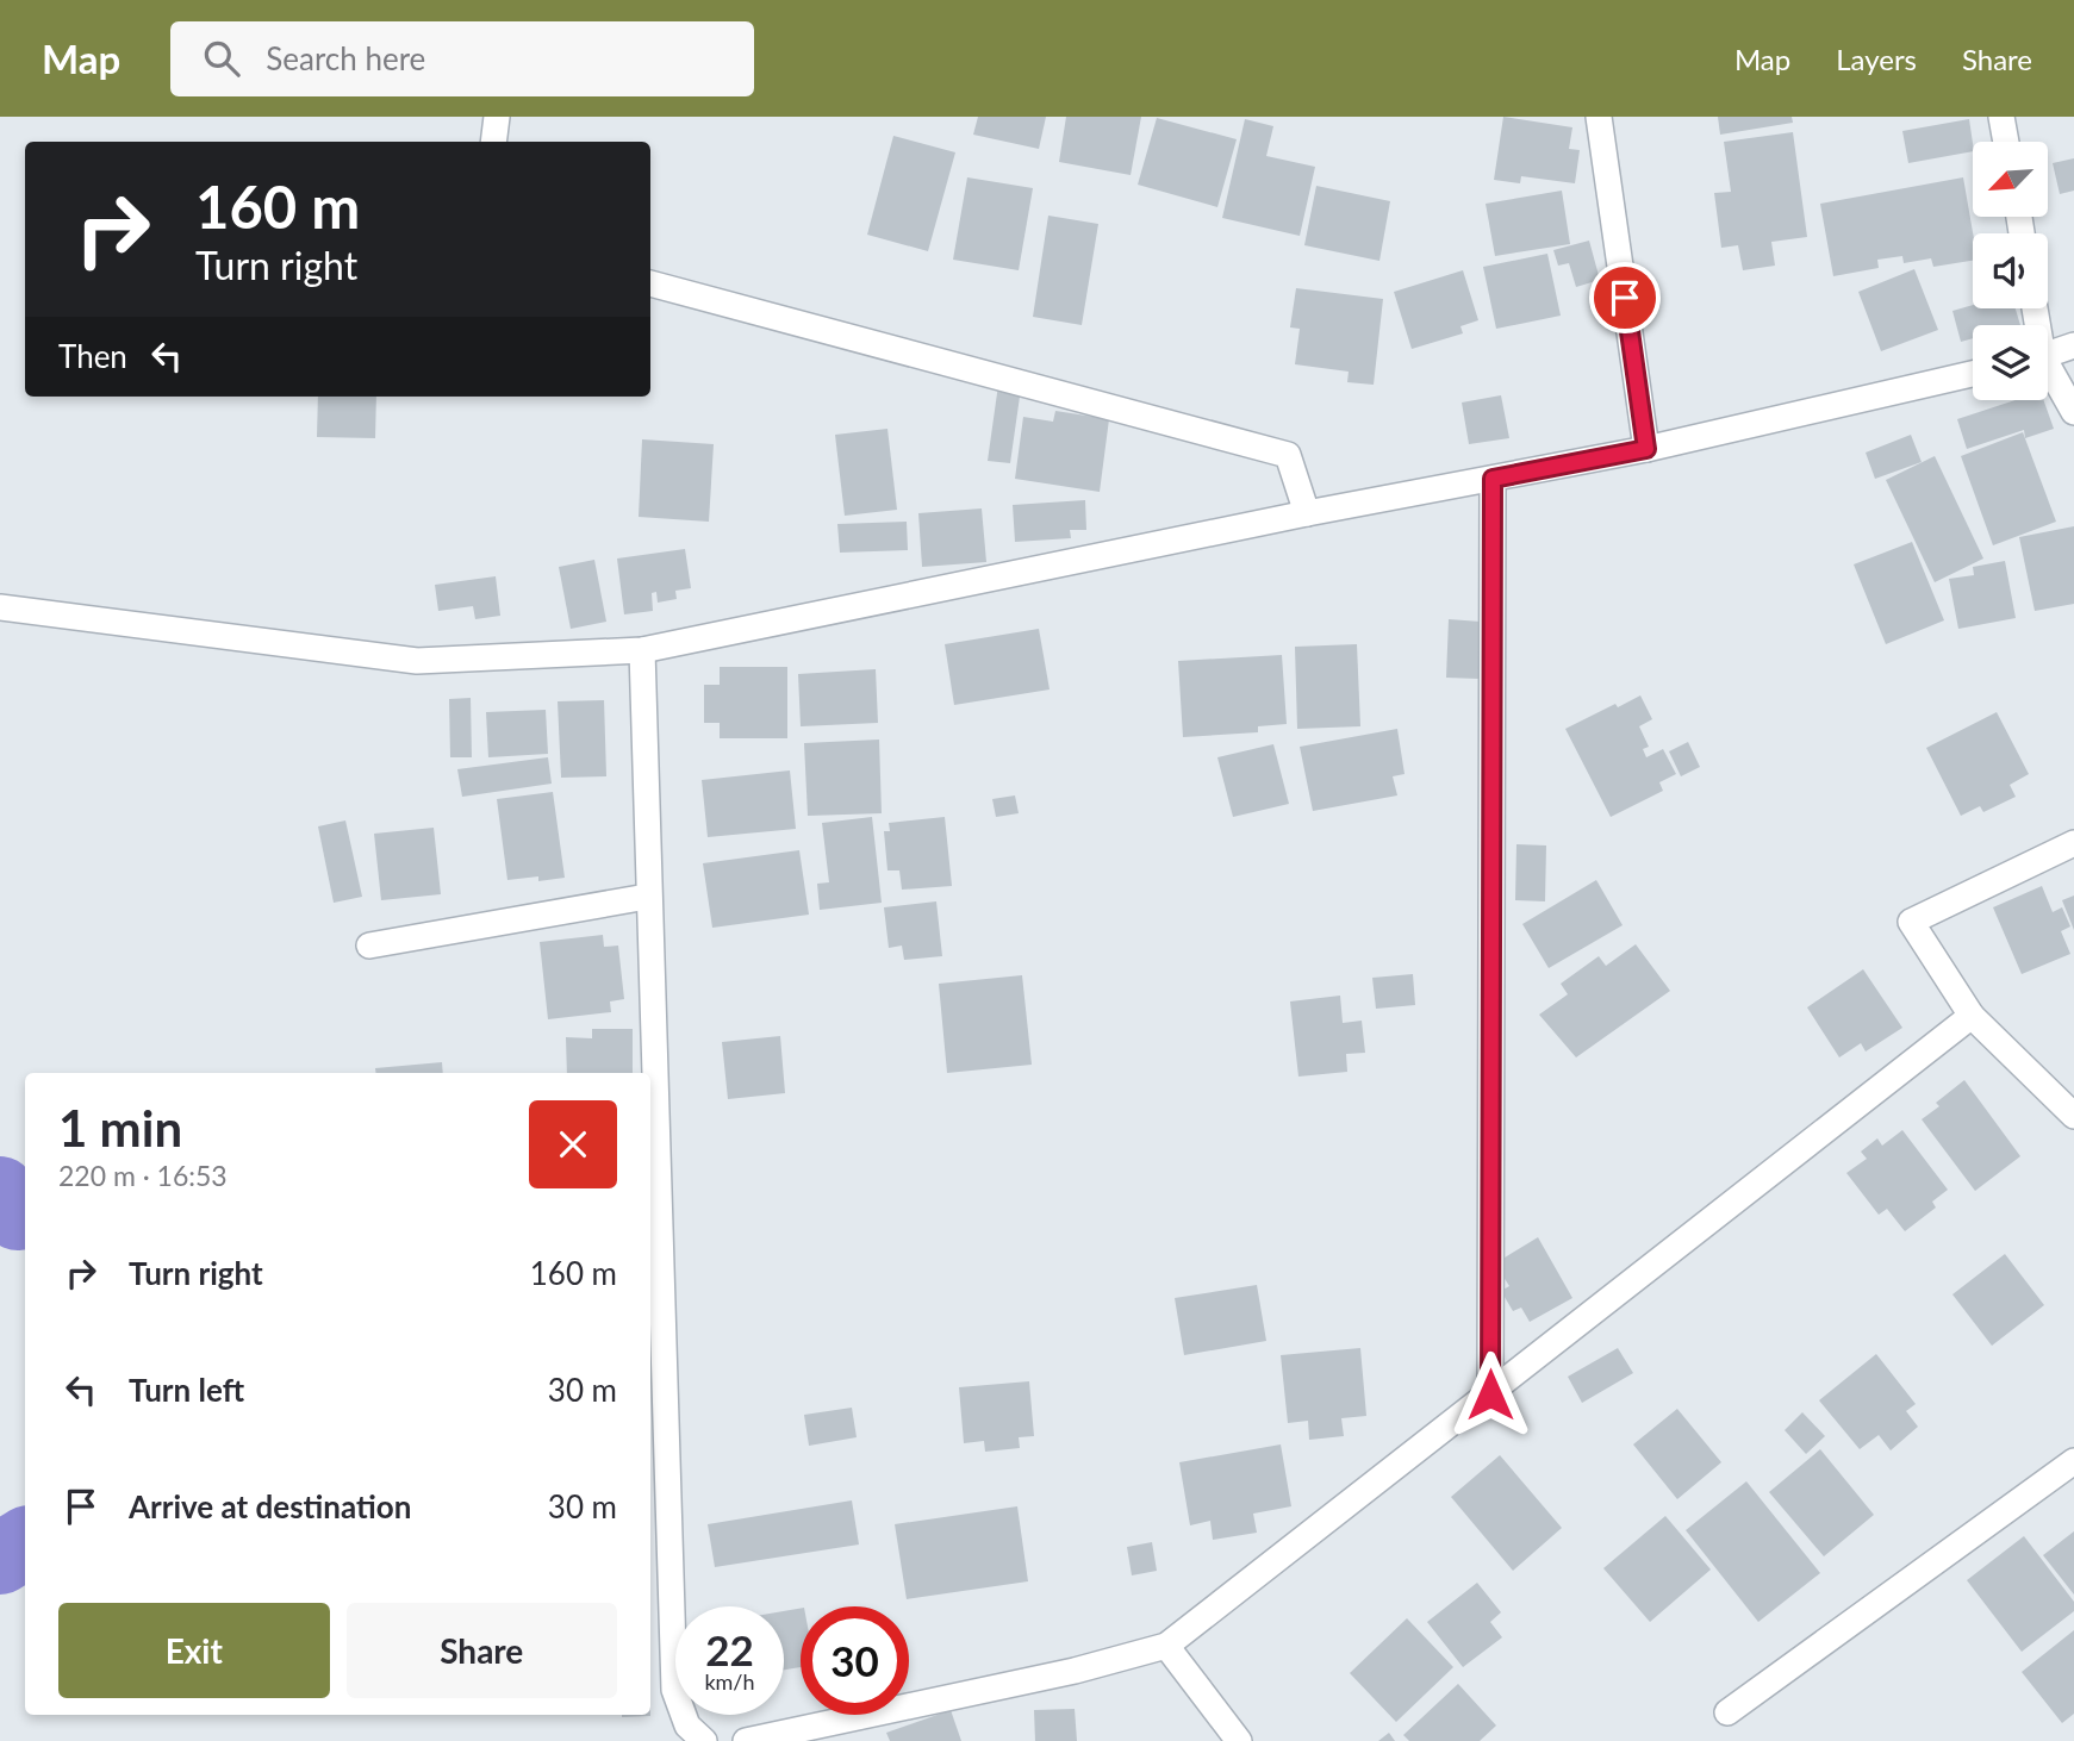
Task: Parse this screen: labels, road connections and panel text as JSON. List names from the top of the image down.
{
  "north": "bottom left",
  "page": {
    "header": "Map",
    "search": "Search here",
    "nav": ["Map", "Layers", "Share"],
    "turn": ["160 m", "Turn right"],
    "then": "Then",
    "heading": ["1 min", "220 m · 16:53"],
    "list": [
      {
        "name": "Turn right",
        "value": "160 m"
      },
      {
        "name": "Turn left",
        "value": "30 m"
      },
      {
        "name": "Arrive at destination",
        "value": "30 m"
      }
    ],
    "buttons": ["Exit", "Share"],
    "speed": "22 km/h",
    "limit": "30"
  }
}
